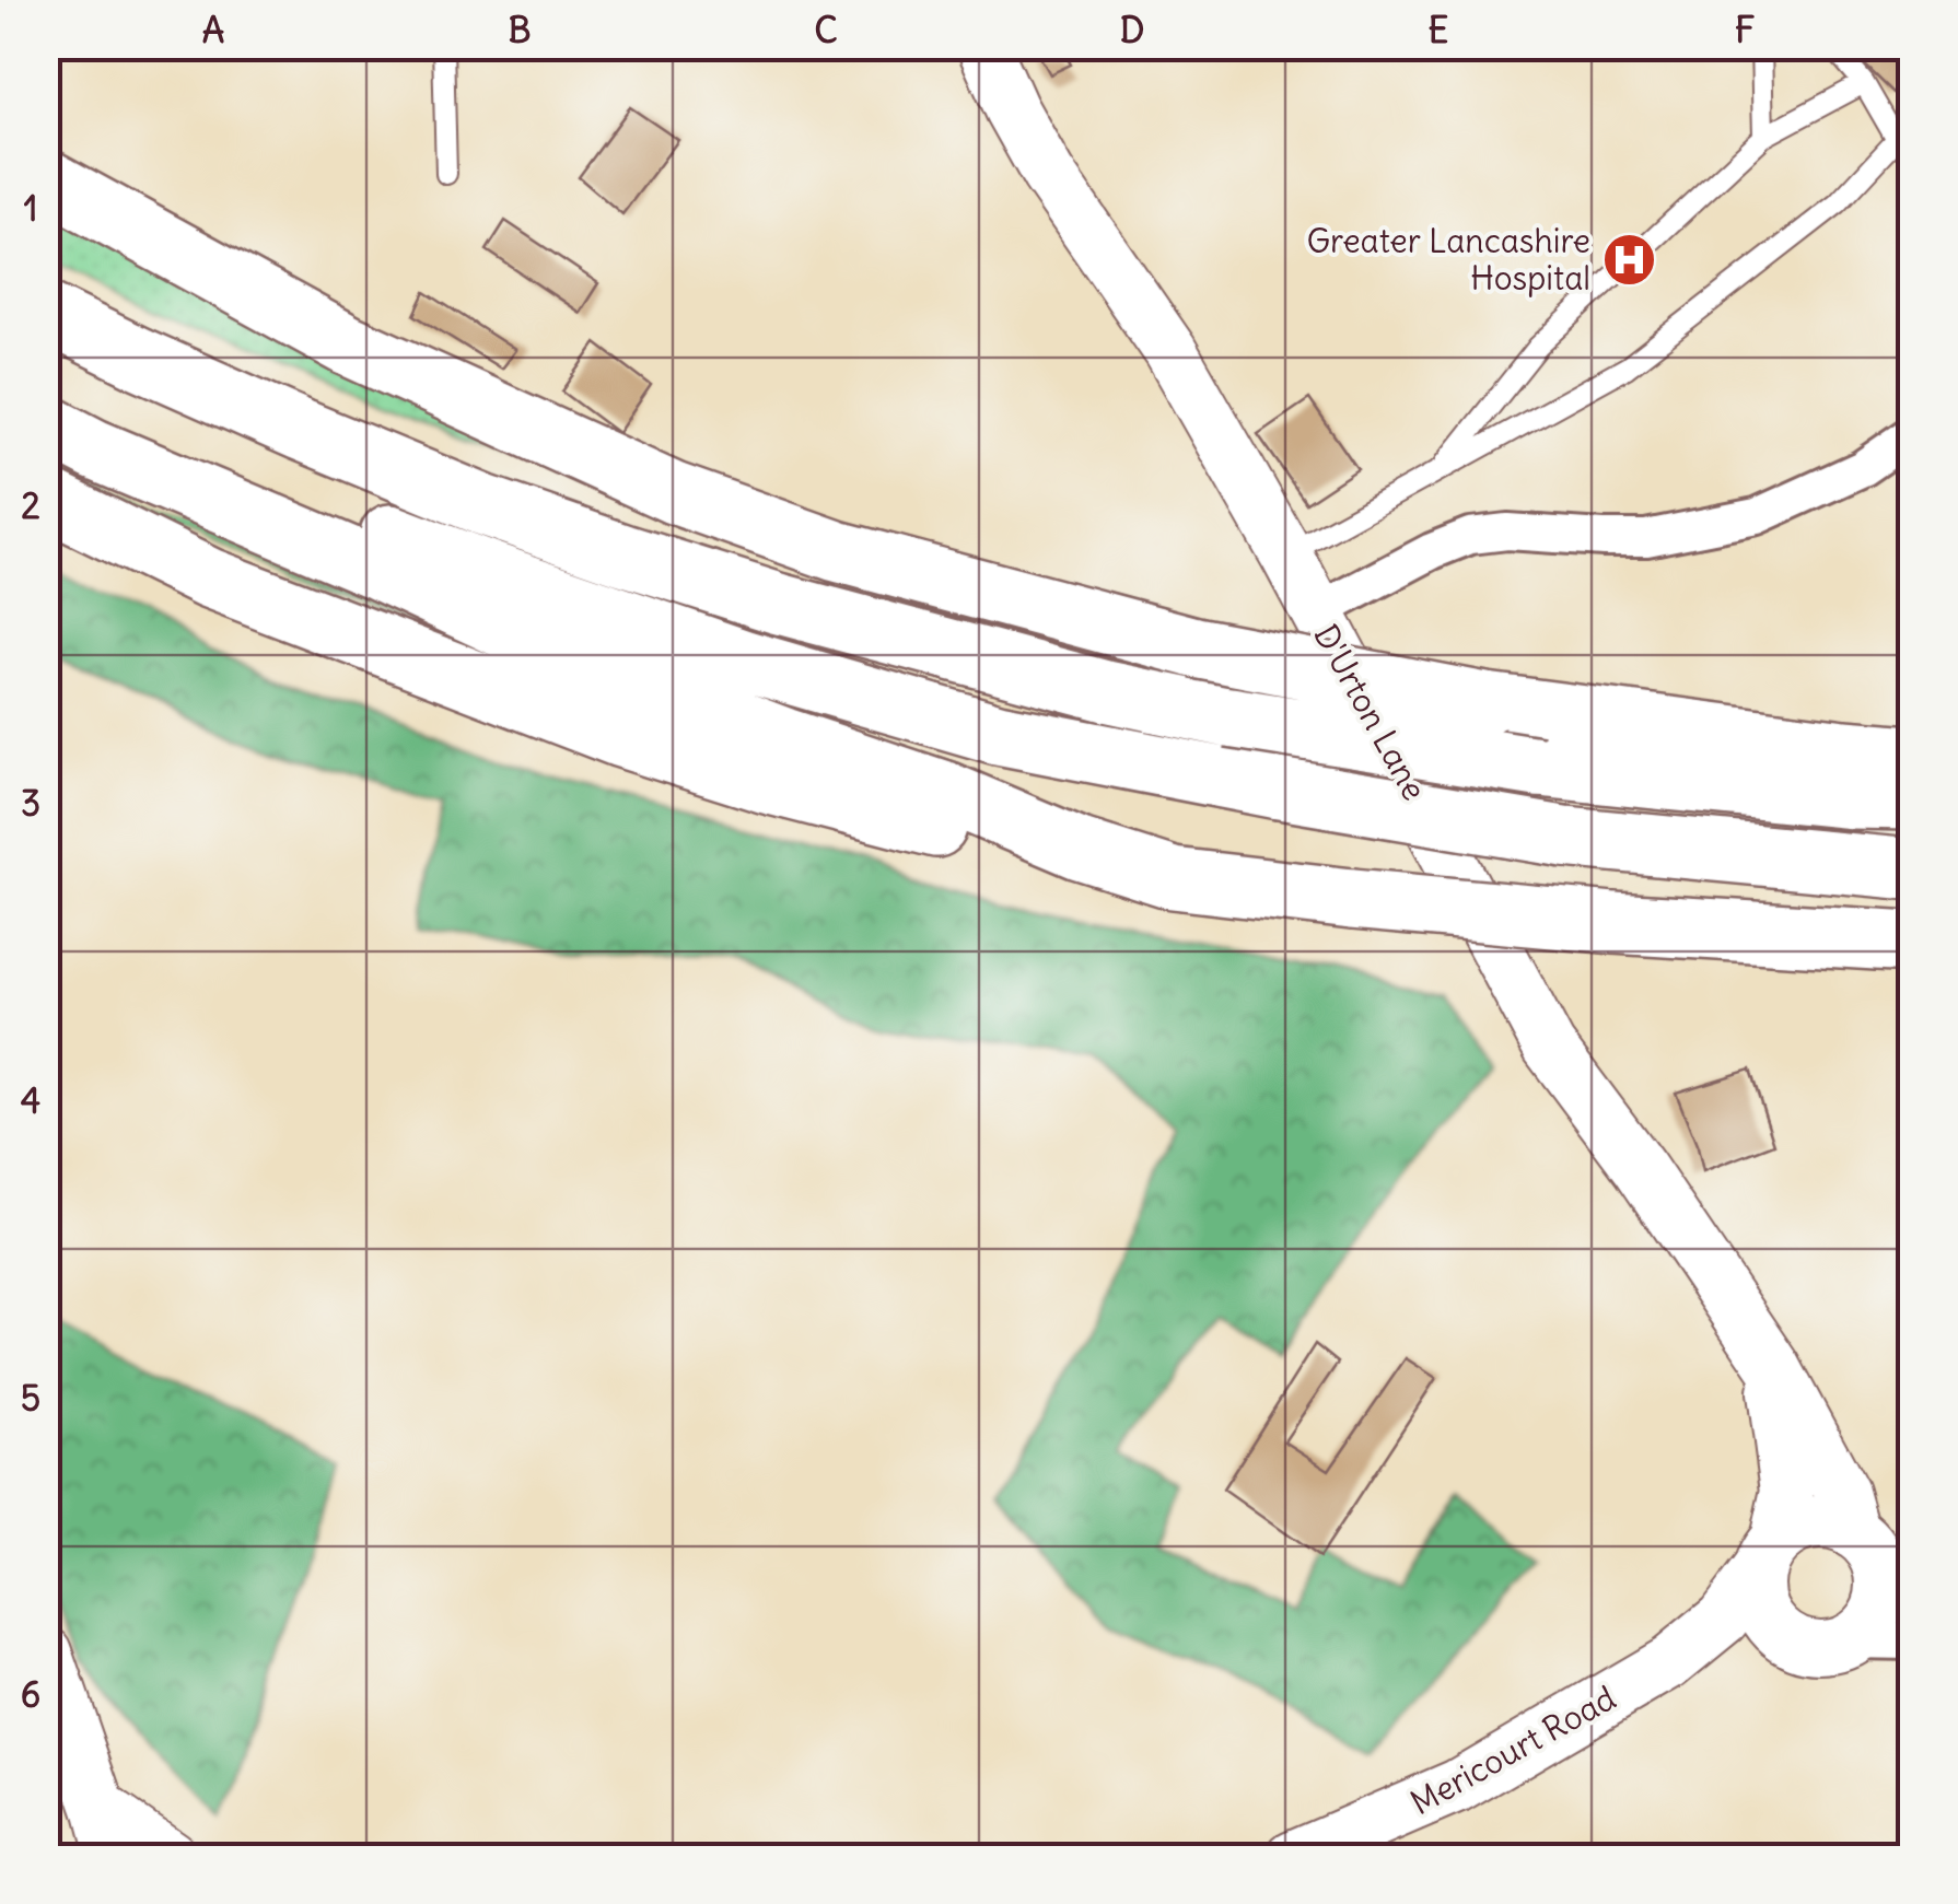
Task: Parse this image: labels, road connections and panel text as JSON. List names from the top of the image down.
{
  "streets": {
    "street": ["D'Urton Lane", "Mericourt Road"]
  },
  "crossings": [
    ["D'Urton Lane", "Mericourt Road"]
  ],
  "places": {
    "hospital": ["Greater Lancashire Hospital"]
  },
  "grid": {
    "columns": [
      "A",
      "B",
      "C",
      "D",
      "E",
      "F"
    ],
    "rows": [
      "1",
      "2",
      "3",
      "4",
      "5",
      "6"
    ]
  }
}
